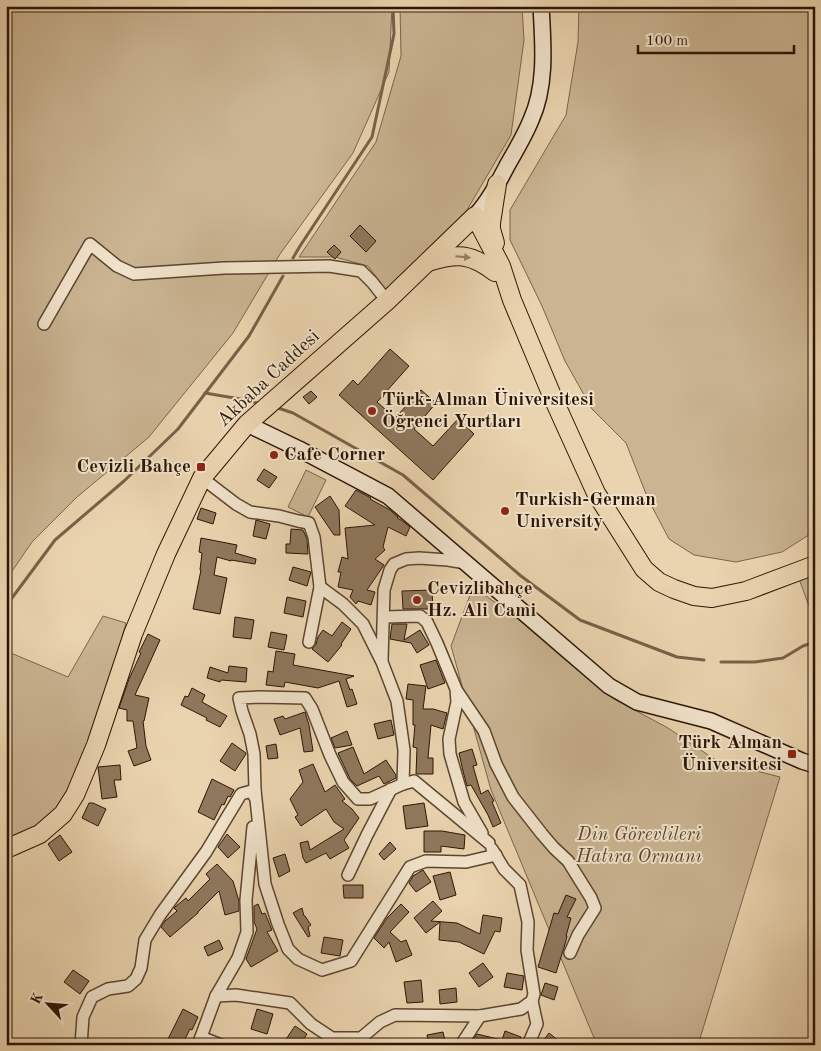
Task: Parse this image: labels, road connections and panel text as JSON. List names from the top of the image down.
{
  "streets": {
    "main road": ["Akbaba Caddesi"]
  },
  "parks": ["Din Görevlileri Hatıra Ormanı"],
  "places": {
    "other": [
      "Türk-Alman Üniversitesi Öğrenci Yurtları",
      "Cafe Corner",
      "Turkish-German University",
      "Cevizlibahçe Hz. Ali Cami"
    ],
    "transit": ["Cevizli Bahçe", "Türk Alman Üniversitesi"]
  },
  "scale_bar": "100 m",
  "north": "top left"
}
